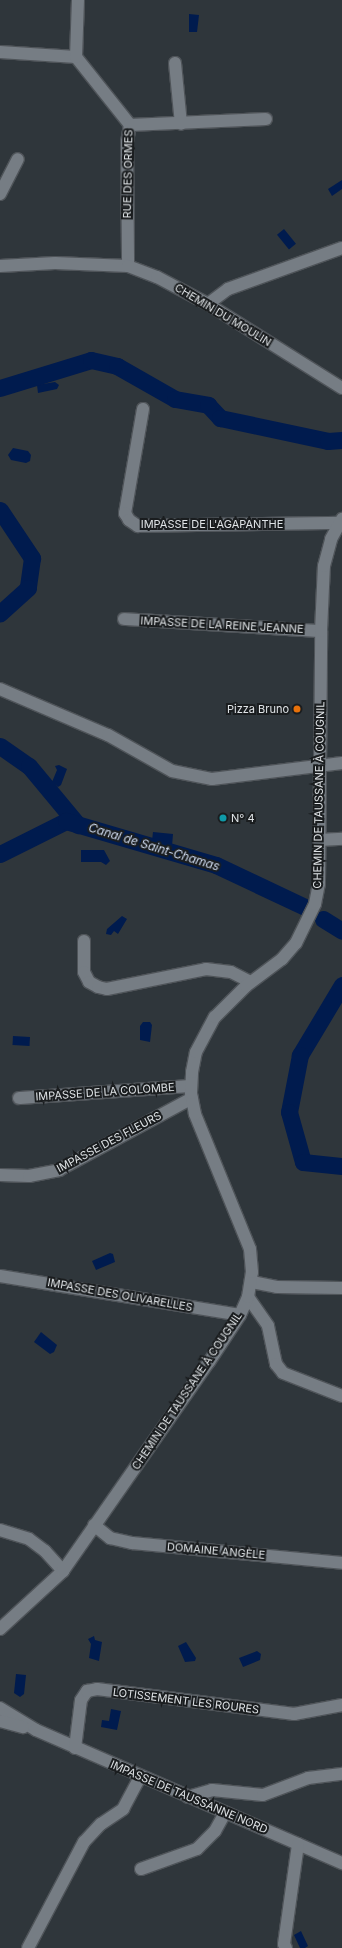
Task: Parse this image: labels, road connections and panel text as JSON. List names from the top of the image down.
{
  "streets": {
    "street": [
      "RUE DES ORMES",
      "CHEMIN DU MOULIN",
      "IMPASSE DE L'AGAPANTHE",
      "IMPASSE DE LA REINE JEANNE",
      "CHEMIN DE TAUSSANE À COUGNIL",
      "IMPASSE DE LA COLOMBE",
      "IMPASSE DES FLEURS",
      "IMPASSE DES OLIVARELLES",
      "DOMAINE ANGÈLE",
      "LOTISSEMENT LES ROURES",
      "IMPASSE DE TAUSSANNE NORD"
    ]
  },
  "crossings": [
    ["RUE DES ORMES", "CHEMIN DU MOULIN"],
    ["IMPASSE DE L'AGAPANTHE", "CHEMIN DE TAUSSANE À COUGNIL"],
    ["IMPASSE DE LA REINE JEANNE", "CHEMIN DE TAUSSANE À COUGNIL"],
    ["CHEMIN DE TAUSSANE À COUGNIL", "IMPASSE DE LA COLOMBE"],
    ["CHEMIN DE TAUSSANE À COUGNIL", "IMPASSE DES FLEURS"],
    ["CHEMIN DE TAUSSANE À COUGNIL", "IMPASSE DES OLIVARELLES"],
    ["CHEMIN DE TAUSSANE À COUGNIL", "DOMAINE ANGÈLE"],
    ["IMPASSE DE LA COLOMBE", "IMPASSE DES FLEURS"],
    ["LOTISSEMENT LES ROURES", "IMPASSE DE TAUSSANNE NORD"]
  ],
  "water": ["Canal de Saint-Chamas"],
  "places": ["Pizza Bruno", "N° 4"]
}
